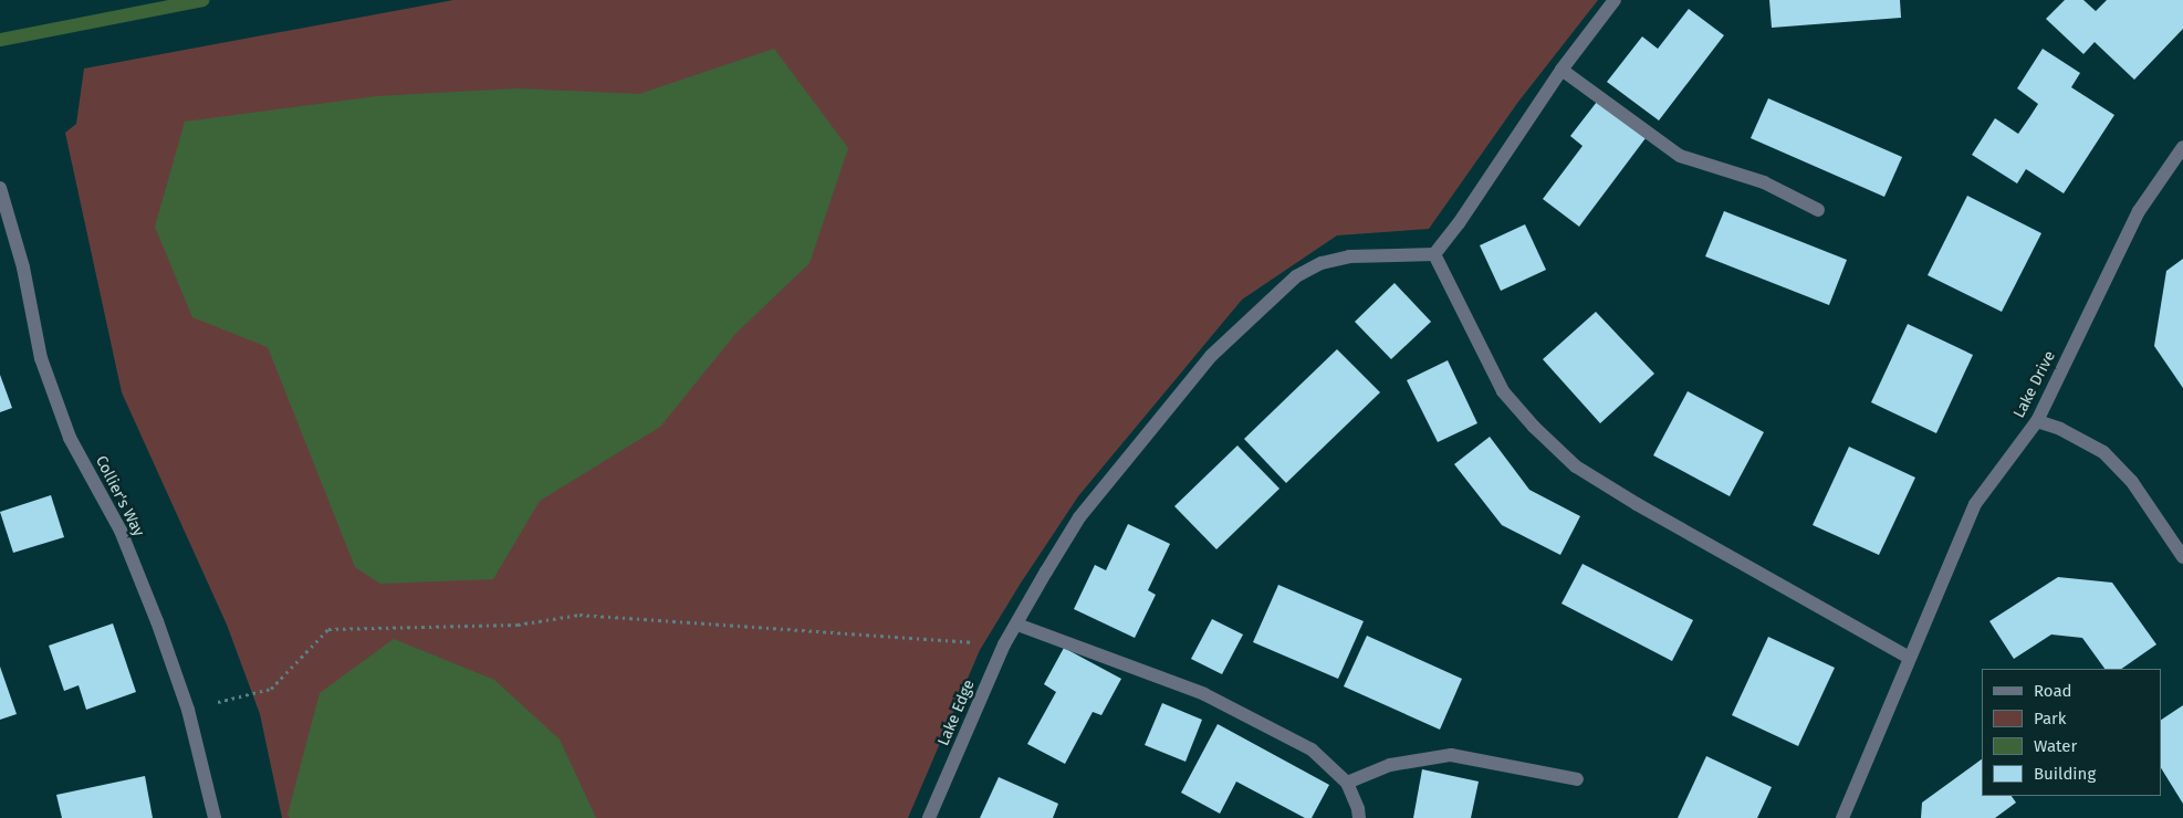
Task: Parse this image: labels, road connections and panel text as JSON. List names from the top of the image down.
{
  "streets": {
    "street": ["Lake Drive", "Collier's Way", "Lake Edge"]
  },
  "legend": [
    "Road",
    "Park",
    "Water",
    "Building"
  ]
}
